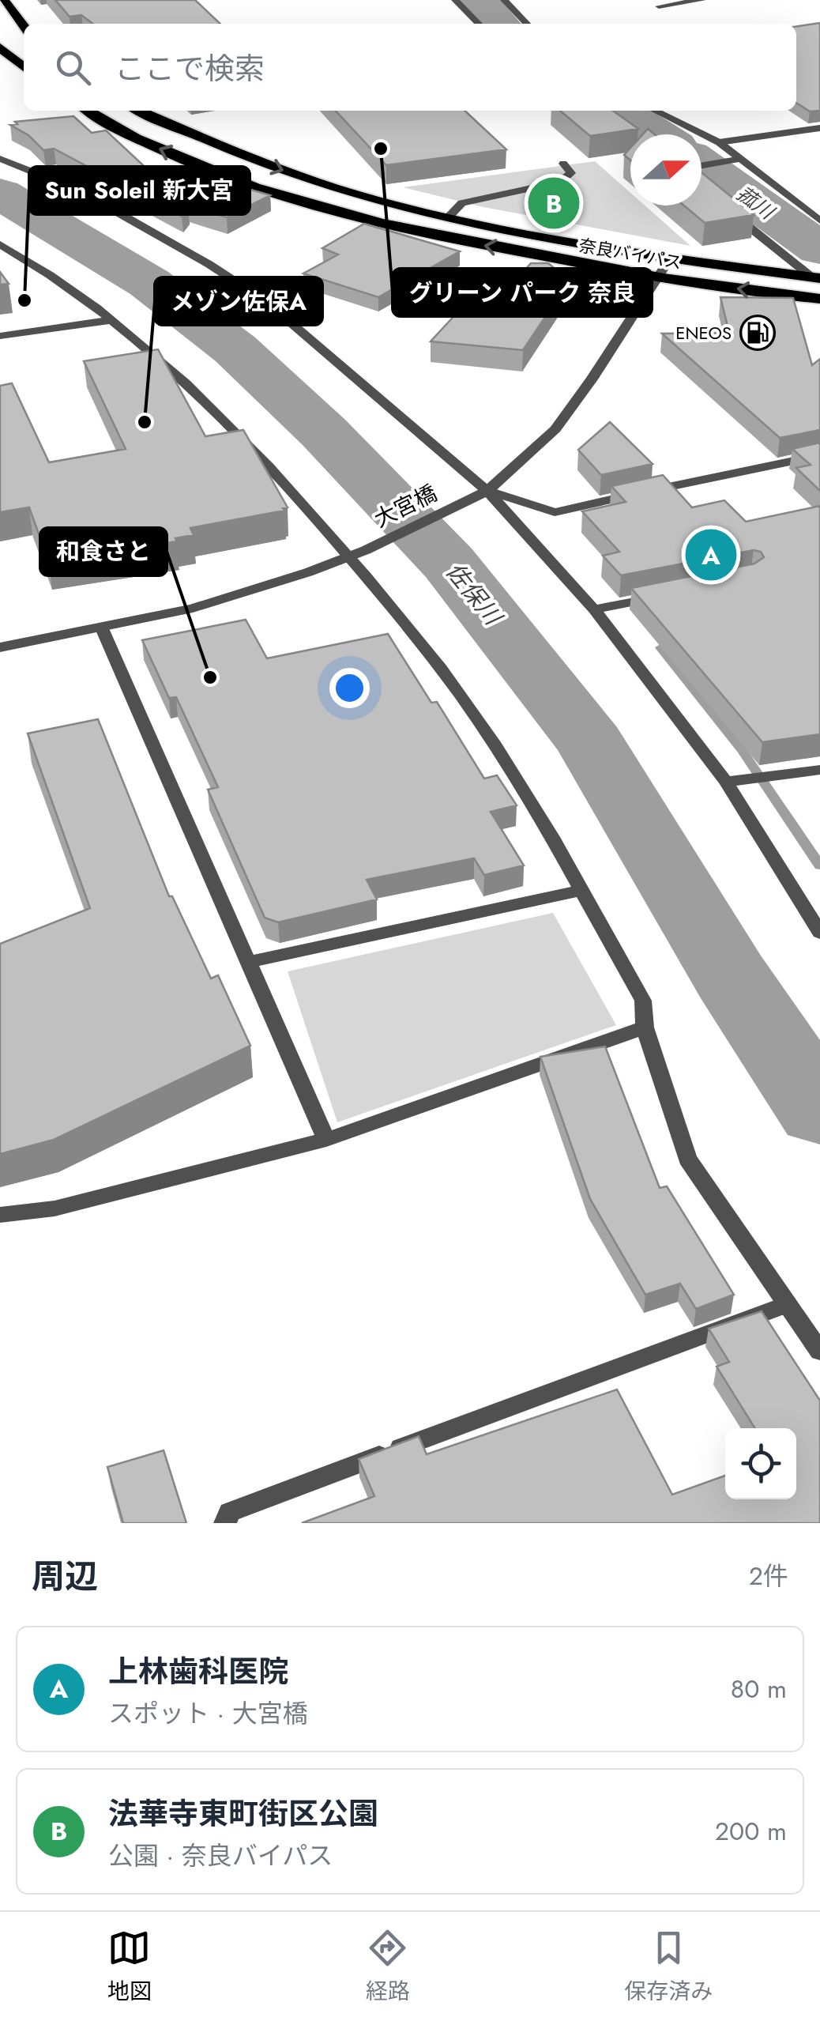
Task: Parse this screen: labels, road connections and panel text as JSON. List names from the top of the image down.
{
  "streets": {
    "highway": ["奈良バイパス"],
    "street": ["大宮橋"]
  },
  "crossings": [
    ["奈良バイパス", "大宮橋"]
  ],
  "water": ["菰川", "佐保川"],
  "places": {
    "other": [
      "グリーン パーク 奈良",
      "Sun Soleil 新大宮",
      "メゾン佐保A",
      "和食さと"
    ],
    "fuel station": ["ENEOS"]
  },
  "north": "right",
  "page": {
    "search": "ここで検索",
    "pins": ["B", "A"],
    "heading": ["周辺", "2件"],
    "list": [
      {
        "mark": "A",
        "name": "上林歯科医院",
        "note": "スポット · 大宮橋",
        "value": "80 m"
      },
      {
        "mark": "B",
        "name": "法華寺東町街区公園",
        "note": "公園 · 奈良バイパス",
        "value": "200 m"
      }
    ],
    "nav": ["地図", "経路", "保存済み"]
  }
}
